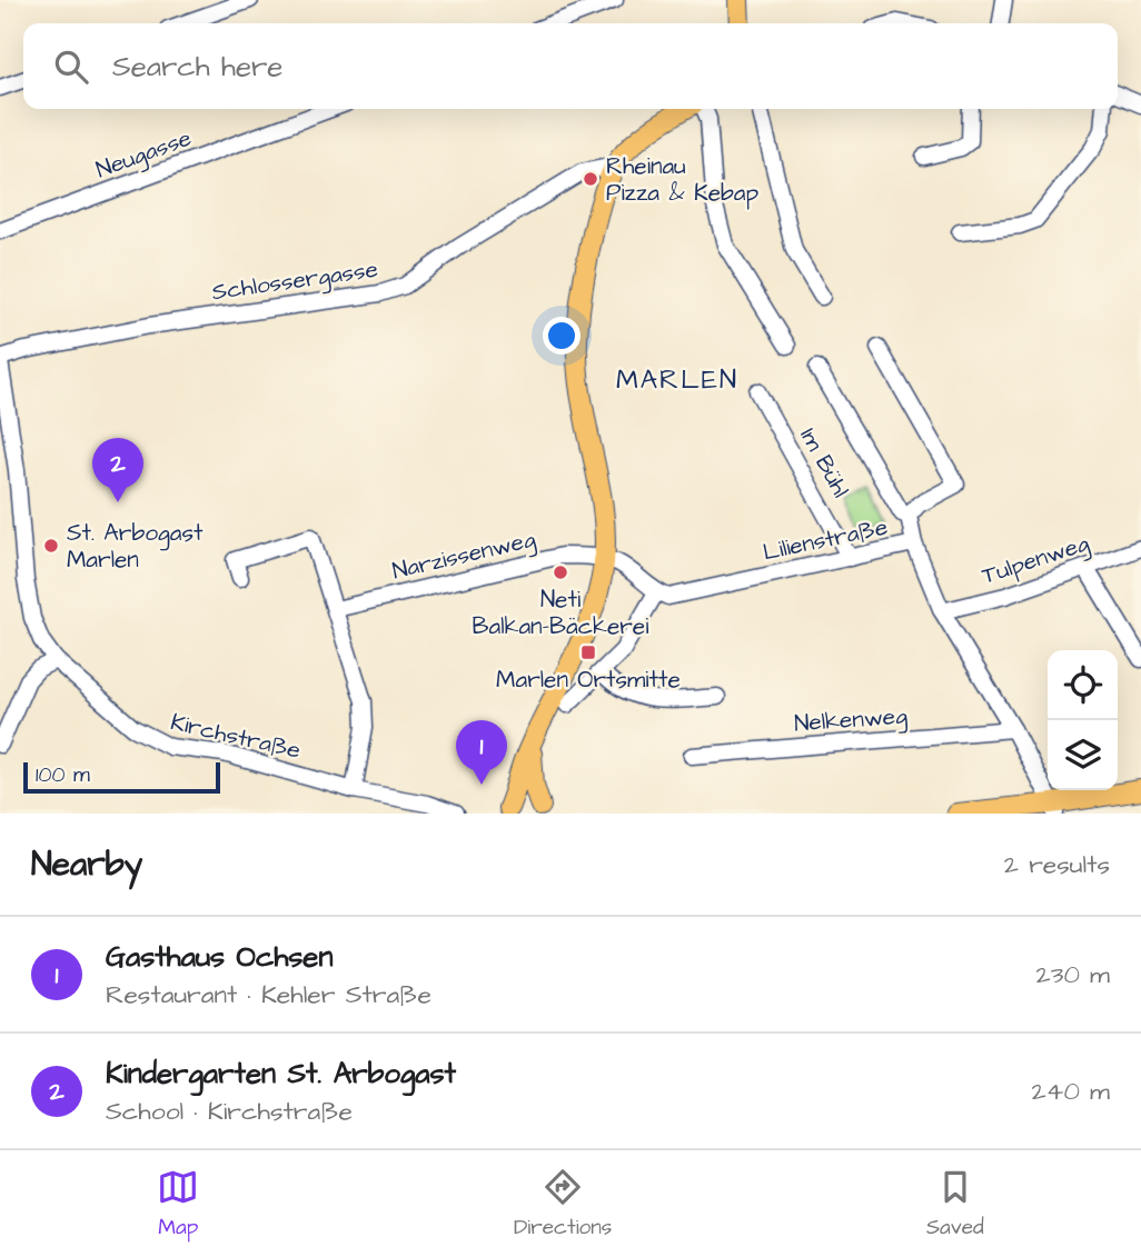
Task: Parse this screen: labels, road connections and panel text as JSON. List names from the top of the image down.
{
  "streets": {
    "street": [
      "Neugasse",
      "Schlossergasse",
      "Im Bühl",
      "Lilienstraße",
      "Narzissenweg",
      "Tulpenweg",
      "Nelkenweg",
      "Kirchstraße"
    ]
  },
  "crossings": [
    ["Schlossergasse", "Kirchstraße"],
    ["Im Bühl", "Lilienstraße"],
    ["Lilienstraße", "Tulpenweg"],
    ["Lilienstraße", "Nelkenweg"]
  ],
  "districts": ["MARLEN"],
  "places": {
    "other": ["Rheinau Pizza & Kebap", "St. Arbogast Marlen", "Neti Balkan-Bäckerei"],
    "transit": ["Marlen Ortsmitte"]
  },
  "scale_bar": "100 m",
  "page": {
    "search": "Search here",
    "pins": ["2", "1"],
    "scale": "100 m",
    "heading": ["Nearby", "2 results"],
    "list": [
      {
        "mark": "1",
        "name": "Gasthaus Ochsen",
        "note": "Restaurant · Kehler Straße",
        "value": "230 m"
      },
      {
        "mark": "2",
        "name": "Kindergarten St. Arbogast",
        "note": "School · Kirchstraße",
        "value": "240 m"
      }
    ],
    "nav": ["Map", "Directions", "Saved"]
  }
}
